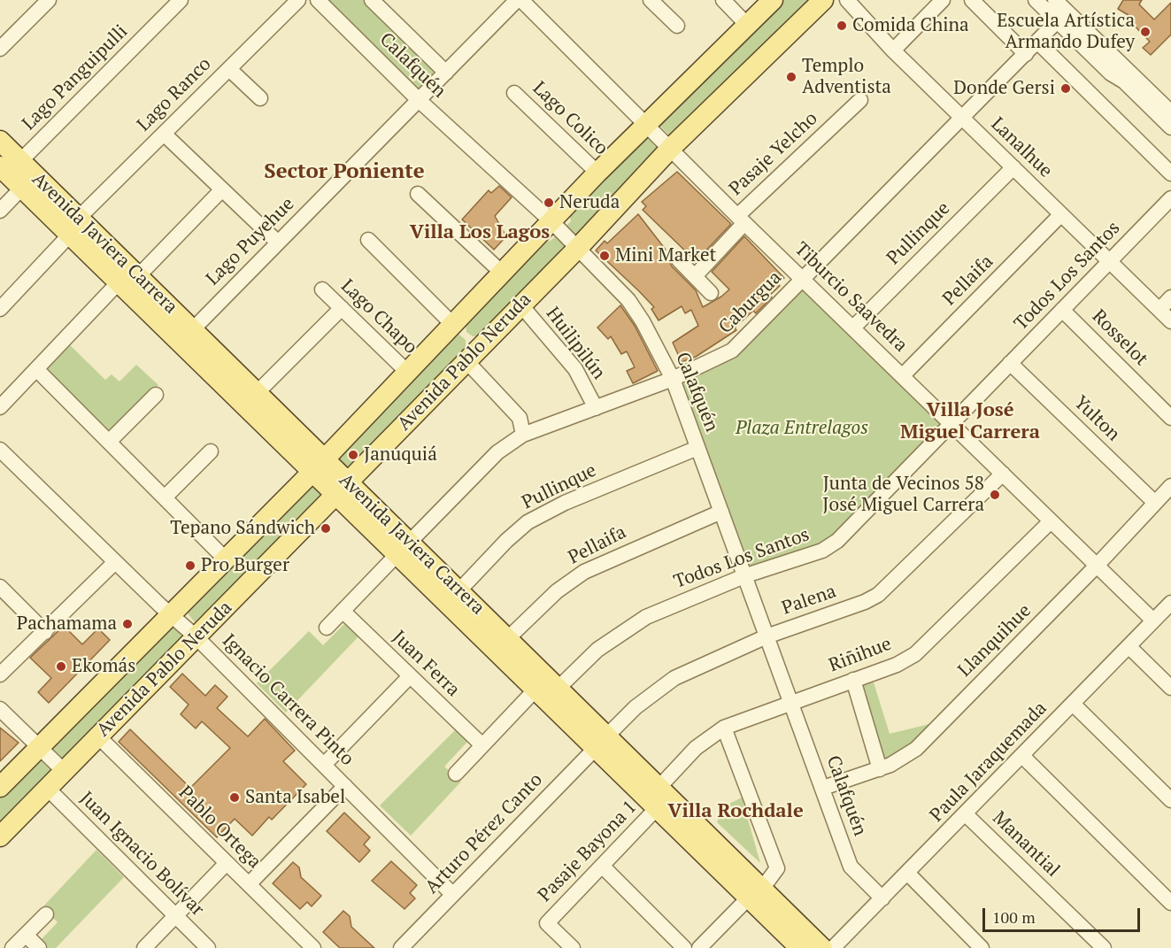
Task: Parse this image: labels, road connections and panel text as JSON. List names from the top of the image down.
{
  "streets": {
    "main road": ["Avenida Javiera Carrera", "Avenida Pablo Neruda"],
    "street": [
      "Calafquén",
      "Lago Panguipulli",
      "Lago Ranco",
      "Lago Colico",
      "Lanalhue",
      "Pasaje Yelcho",
      "Pullinque",
      "Lago Puyehue",
      "Todos Los Santos",
      "Pellaifa",
      "Tiburcio Saavedra",
      "Caburgua",
      "Lago Chapo",
      "Rosselot",
      "Huilipilún",
      "Yulton",
      "Palena",
      "Llanquihue",
      "Riñihue",
      "Juan Ferra",
      "Ignacio Carrera Pinto",
      "Paula Jaraquemada",
      "Pablo Ortega",
      "Arturo Pérez Canto",
      "Manantial",
      "Pasaje Bayona 1",
      "Juan Ignacio Bolívar"
    ]
  },
  "crossings": [
    ["Calafquén", "Pullinque"],
    ["Calafquén", "Lago Puyehue"],
    ["Calafquén", "Todos Los Santos"],
    ["Calafquén", "Pellaifa"],
    ["Calafquén", "Caburgua"],
    ["Calafquén", "Avenida Pablo Neruda"],
    ["Calafquén", "Palena"],
    ["Calafquén", "Llanquihue"],
    ["Calafquén", "Riñihue"],
    ["Calafquén", "Paula Jaraquemada"],
    ["Lago Panguipulli", "Avenida Javiera Carrera"],
    ["Lago Ranco", "Avenida Javiera Carrera"],
    ["Lago Colico", "Avenida Pablo Neruda"],
    ["Lanalhue", "Pullinque"],
    ["Lanalhue", "Todos Los Santos"],
    ["Lanalhue", "Pellaifa"],
    ["Lanalhue", "Caburgua"],
    ["Pasaje Yelcho", "Tiburcio Saavedra"],
    ["Pullinque", "Avenida Javiera Carrera"],
    ["Pullinque", "Tiburcio Saavedra"],
    ["Lago Puyehue", "Avenida Javiera Carrera"],
    ["Avenida Javiera Carrera", "Todos Los Santos"],
    ["Avenida Javiera Carrera", "Pellaifa"],
    ["Avenida Javiera Carrera", "Caburgua"],
    ["Avenida Javiera Carrera", "Avenida Pablo Neruda"],
    ["Avenida Javiera Carrera", "Palena"],
    ["Avenida Javiera Carrera", "Riñihue"],
    ["Avenida Javiera Carrera", "Arturo Pérez Canto"],
    ["Avenida Javiera Carrera", "Pasaje Bayona 1"],
    ["Todos Los Santos", "Tiburcio Saavedra"],
    ["Todos Los Santos", "Rosselot"],
    ["Todos Los Santos", "Yulton"],
    ["Pellaifa", "Tiburcio Saavedra"],
    ["Tiburcio Saavedra", "Caburgua"],
    ["Tiburcio Saavedra", "Avenida Pablo Neruda"],
    ["Tiburcio Saavedra", "Palena"],
    ["Tiburcio Saavedra", "Llanquihue"],
    ["Tiburcio Saavedra", "Riñihue"],
    ["Tiburcio Saavedra", "Paula Jaraquemada"],
    ["Caburgua", "Huilipilún"],
    ["Caburgua", "Juan Ferra"],
    ["Lago Chapo", "Avenida Pablo Neruda"],
    ["Huilipilún", "Avenida Pablo Neruda"],
    ["Avenida Pablo Neruda", "Ignacio Carrera Pinto"],
    ["Avenida Pablo Neruda", "Pablo Ortega"],
    ["Avenida Pablo Neruda", "Juan Ignacio Bolívar"],
    ["Yulton", "Llanquihue"],
    ["Palena", "Arturo Pérez Canto"],
    ["Ignacio Carrera Pinto", "Arturo Pérez Canto"],
    ["Paula Jaraquemada", "Manantial"]
  ],
  "districts": [
    "Sector Poniente",
    "Villa Los Lagos",
    "Villa José Miguel Carrera",
    "Villa Rochdale"
  ],
  "parks": ["Plaza Entrelagos"],
  "places": [
    "Comida China",
    "Escuela Artística Armando Dufey",
    "Templo Adventista",
    "Donde Gersi",
    "Neruda",
    "Mini Market",
    "Januquiá",
    "Junta de Vecinos 58 José Miguel Carrera",
    "Tepano Sándwich",
    "Pro Burger",
    "Pachamama",
    "Ekomás",
    "Santa Isabel"
  ],
  "scale_bar": "100 m"
}
